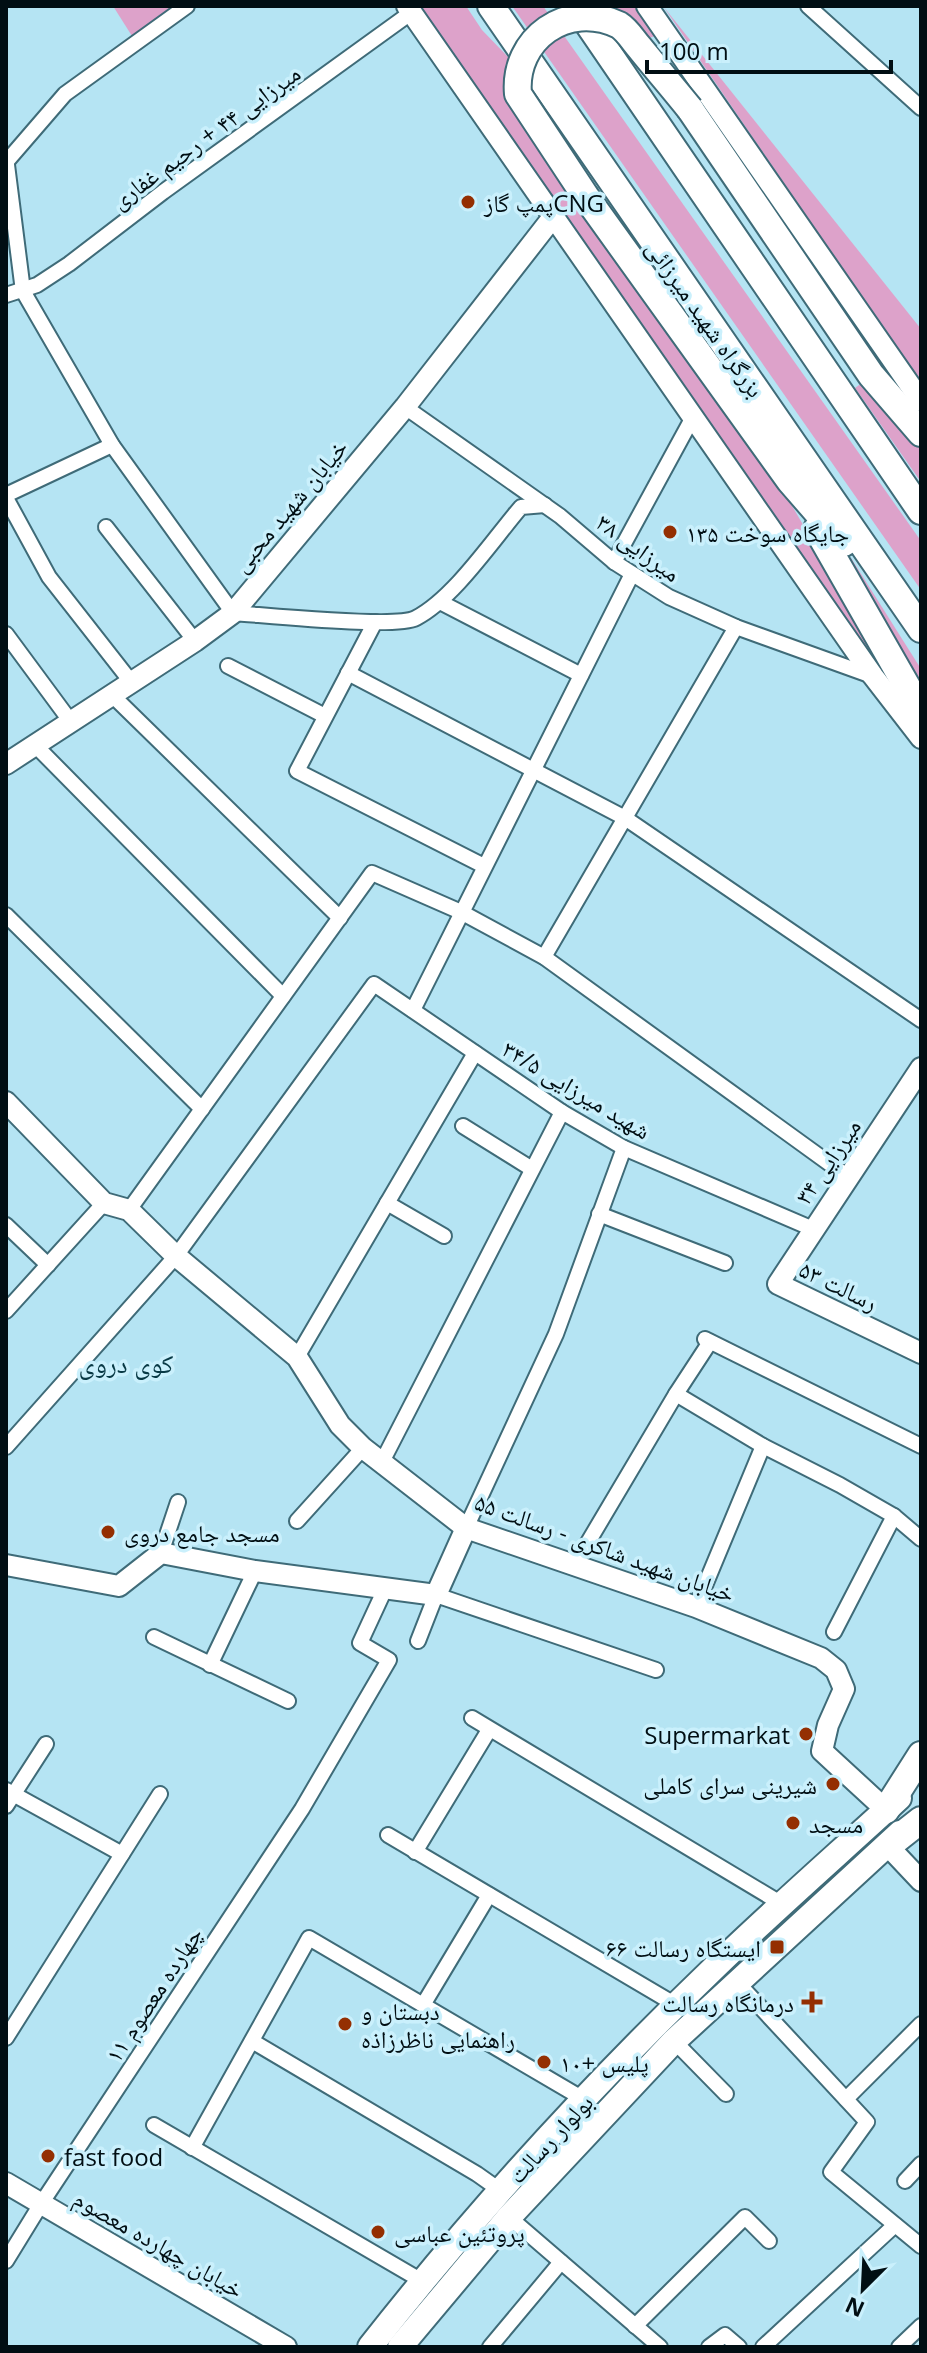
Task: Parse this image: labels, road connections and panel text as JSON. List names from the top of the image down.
{
  "streets": {
    "highway": ["بزرگراه شهید میرزائی"],
    "main road": ["بولوار رسالت"],
    "street": [
      "میرزایی ۴۴ + رحیم غفاری",
      "خیابان شهید محبی",
      "میرزایی ۳۸",
      "شهید میرزایی ۳۴/۵",
      "میرزایی ۳۴",
      "رسالت ۵۳",
      "خیابان شهید شاکری - رسالت ۵۵",
      "چهارده معصوم ۱۱",
      "خیابان چهارده معصوم"
    ]
  },
  "crossings": [
    ["خیابان شهید محبی", "میرزایی ۳۸"],
    ["شهید میرزایی ۳۴/۵", "میرزایی ۳۴"],
    ["شهید میرزایی ۳۴/۵", "خیابان شهید شاکری - رسالت ۵۵"],
    ["میرزایی ۳۴", "رسالت ۵۳"],
    ["خیابان شهید شاکری - رسالت ۵۵", "بولوار رسالت"],
    ["چهارده معصوم ۱۱", "خیابان چهارده معصوم"]
  ],
  "districts": ["کوی دروی"],
  "places": {
    "other": [
      "پمپ گازCNG",
      "جایگاه سوخت ۱۳۵",
      "مسجد جامع دروی",
      "Supermarkat",
      "شیرینی سرای کاملی",
      "مسجد",
      "دبستان و راهنمایی ناظرزاذه",
      "پلیس +۱۰",
      "fast food",
      "پروتئین عباسی"
    ],
    "transit": ["ایستگاه رسالت ۶۶"],
    "health": ["درمانگاه رسالت"]
  },
  "scale_bar": "100 m",
  "north": "bottom left"
}
